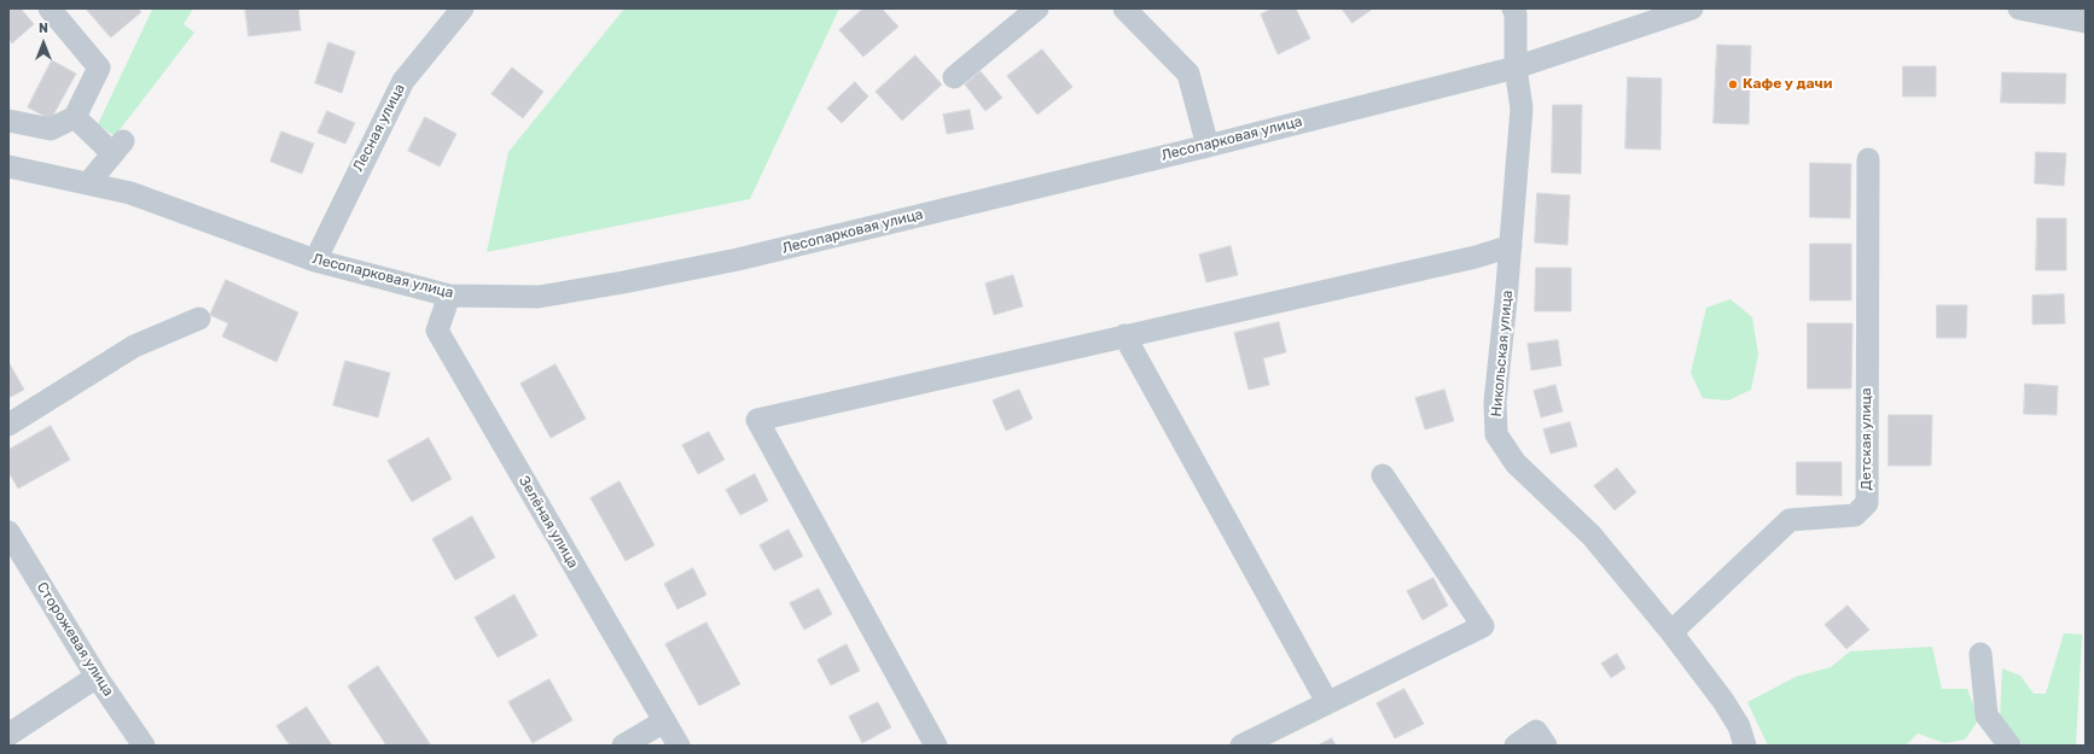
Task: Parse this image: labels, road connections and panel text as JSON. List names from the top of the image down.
{
  "streets": {
    "street": [
      "Лесная улица",
      "Лесопарковая улица",
      "Никольская улица",
      "Детская улица",
      "Зелёная улица",
      "Сторожевая улица"
    ]
  },
  "crossings": [
    ["Лесная улица", "Лесопарковая улица"],
    ["Лесопарковая улица", "Никольская улица"],
    ["Лесопарковая улица", "Зелёная улица"],
    ["Никольская улица", "Детская улица"]
  ],
  "places": ["Кафе у дачи"],
  "north": "top"
}
